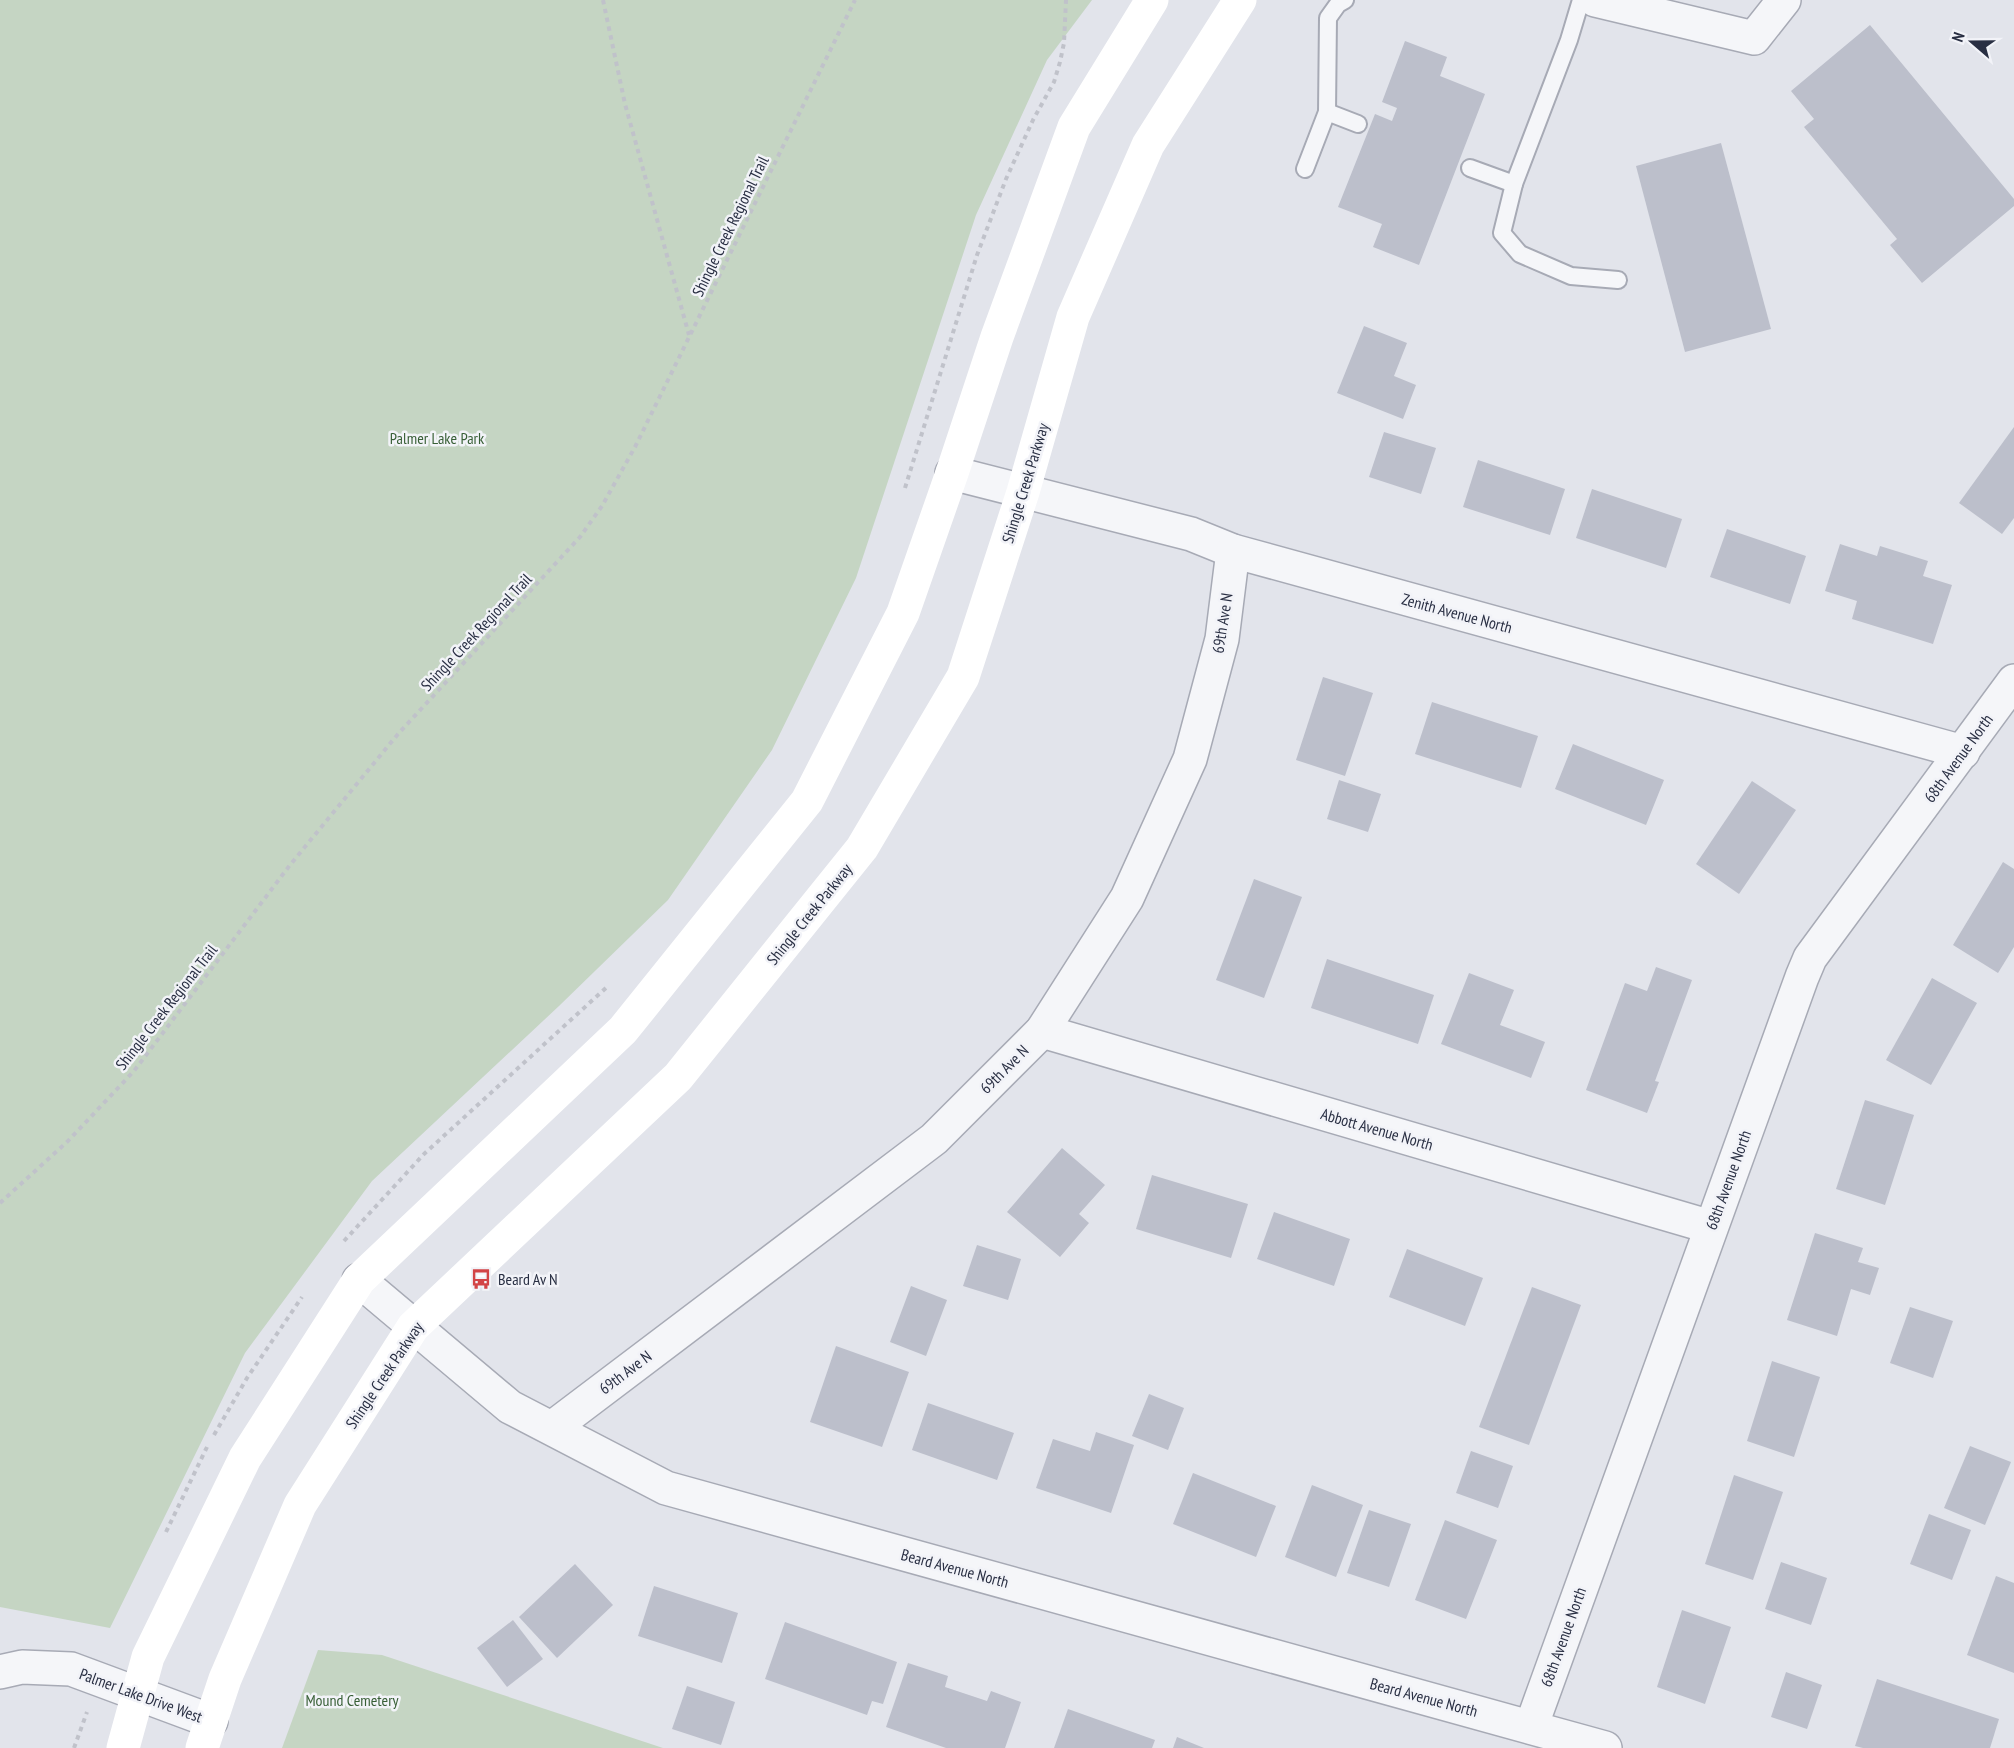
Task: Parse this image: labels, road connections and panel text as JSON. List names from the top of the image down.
{
  "streets": {
    "street": [
      "Shingle Creek Parkway",
      "Zenith Avenue North",
      "69th Ave N",
      "68th Avenue North",
      "Abbott Avenue North",
      "Beard Avenue North",
      "Palmer Lake Drive West"
    ],
    "path": ["Shingle Creek Regional Trail"]
  },
  "crossings": [
    ["Shingle Creek Parkway", "Zenith Avenue North"],
    ["Shingle Creek Parkway", "Beard Avenue North"],
    ["Shingle Creek Parkway", "Palmer Lake Drive West"],
    ["Zenith Avenue North", "69th Ave N"],
    ["Zenith Avenue North", "68th Avenue North"],
    ["69th Ave N", "Abbott Avenue North"],
    ["69th Ave N", "Beard Avenue North"],
    ["68th Avenue North", "Abbott Avenue North"],
    ["68th Avenue North", "Beard Avenue North"]
  ],
  "parks": ["Palmer Lake Park", "Mound Cemetery"],
  "places": {
    "bus stop": ["Beard Av N"]
  },
  "north": "left"
}
